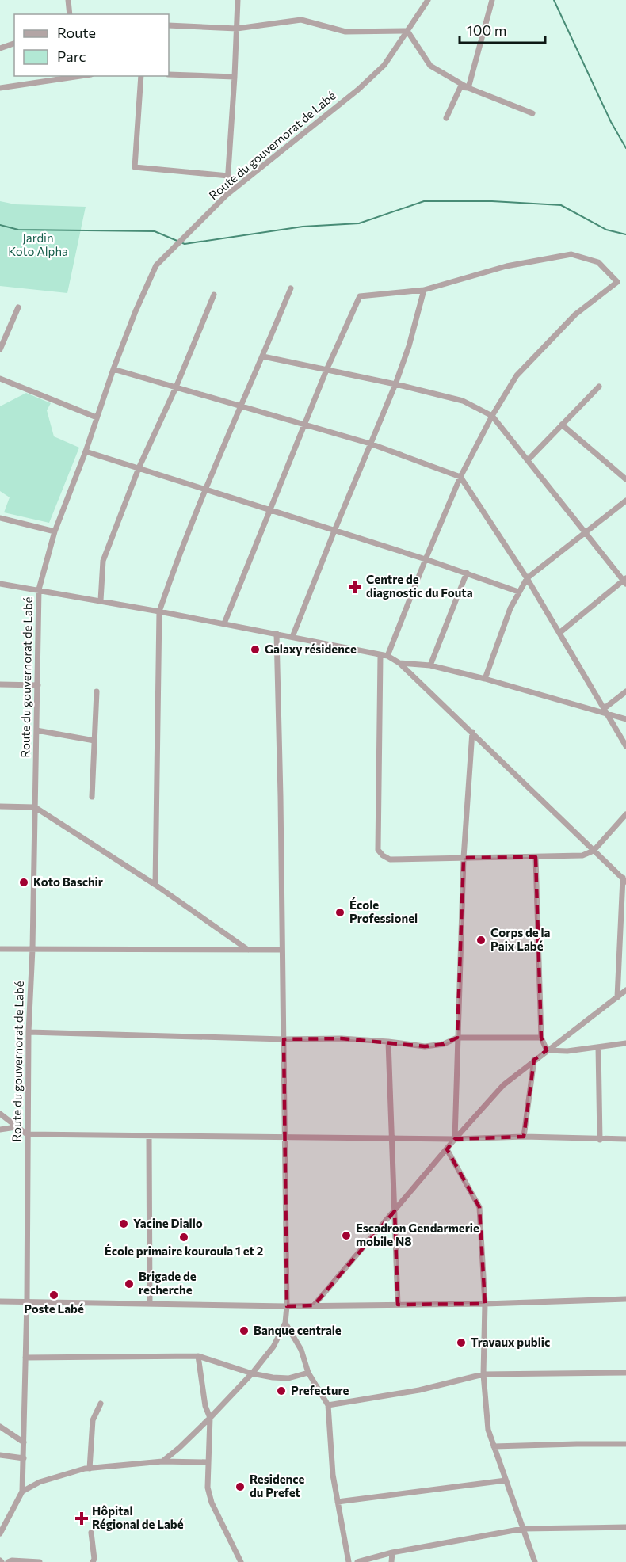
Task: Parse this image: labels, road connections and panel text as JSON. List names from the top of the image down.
{
  "streets": {
    "street": ["Route du gouvernorat de Labé"]
  },
  "parks": ["Jardin Koto Alpha"],
  "places": {
    "health": ["Centre de diagnostic du Fouta", "Hôpital Régional de Labé"],
    "other": [
      "Galaxy résidence",
      "Koto Baschir",
      "École Professionel",
      "Corps de la Paix Labé",
      "Yacine Diallo",
      "Escadron Gendarmerie mobile N8",
      "École primaire kouroula 1 et 2",
      "Brigade de recherche",
      "Poste Labé",
      "Banque centrale",
      "Travaux public",
      "Prefecture",
      "Residence du Prefet"
    ]
  },
  "legend": ["Route", "Parc"],
  "scale_bar": "100 m"
}
